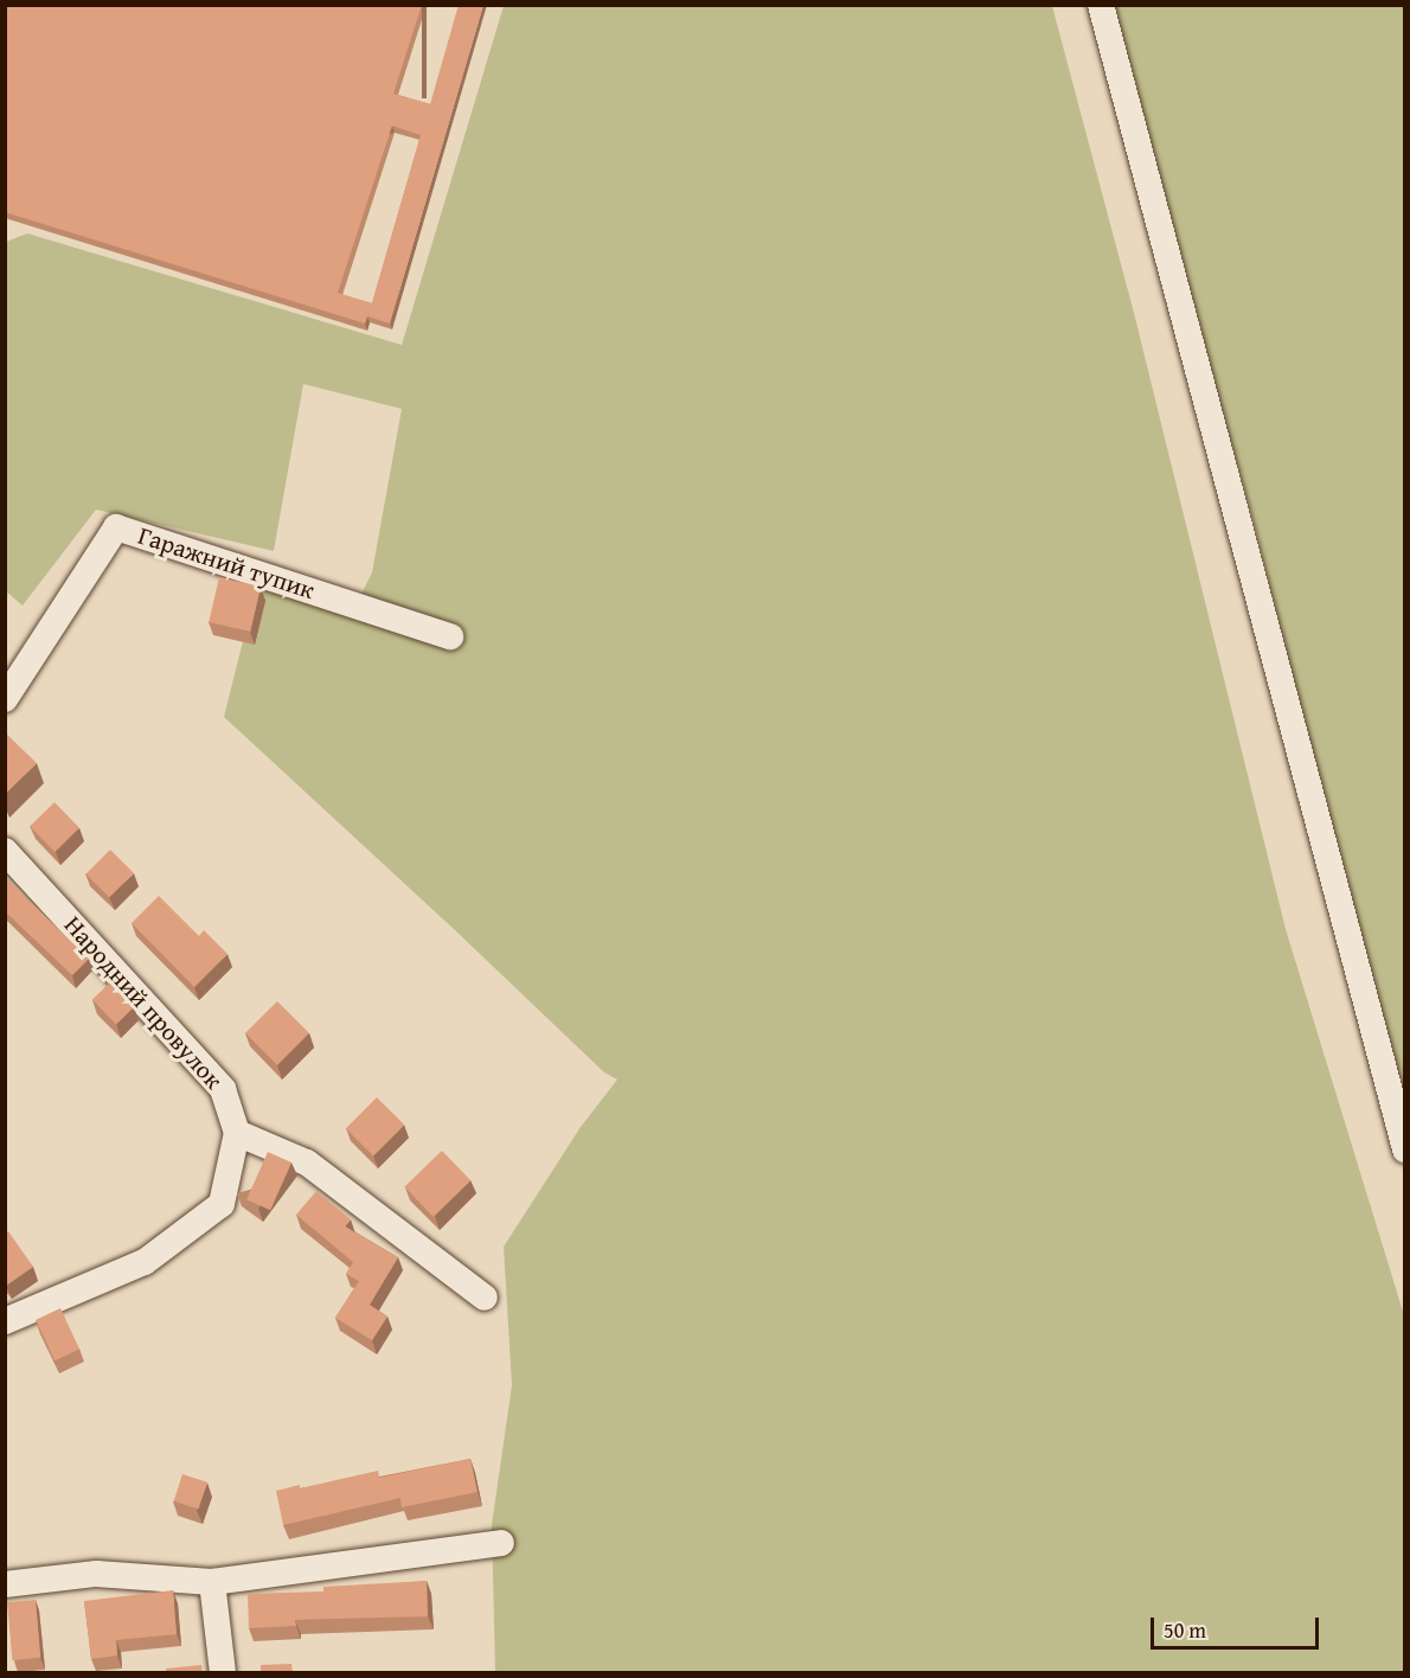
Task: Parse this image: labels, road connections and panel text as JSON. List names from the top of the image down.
{
  "streets": {
    "street": ["Гаражний тупик", "Народний провулок"]
  },
  "scale_bar": "50 m"
}
